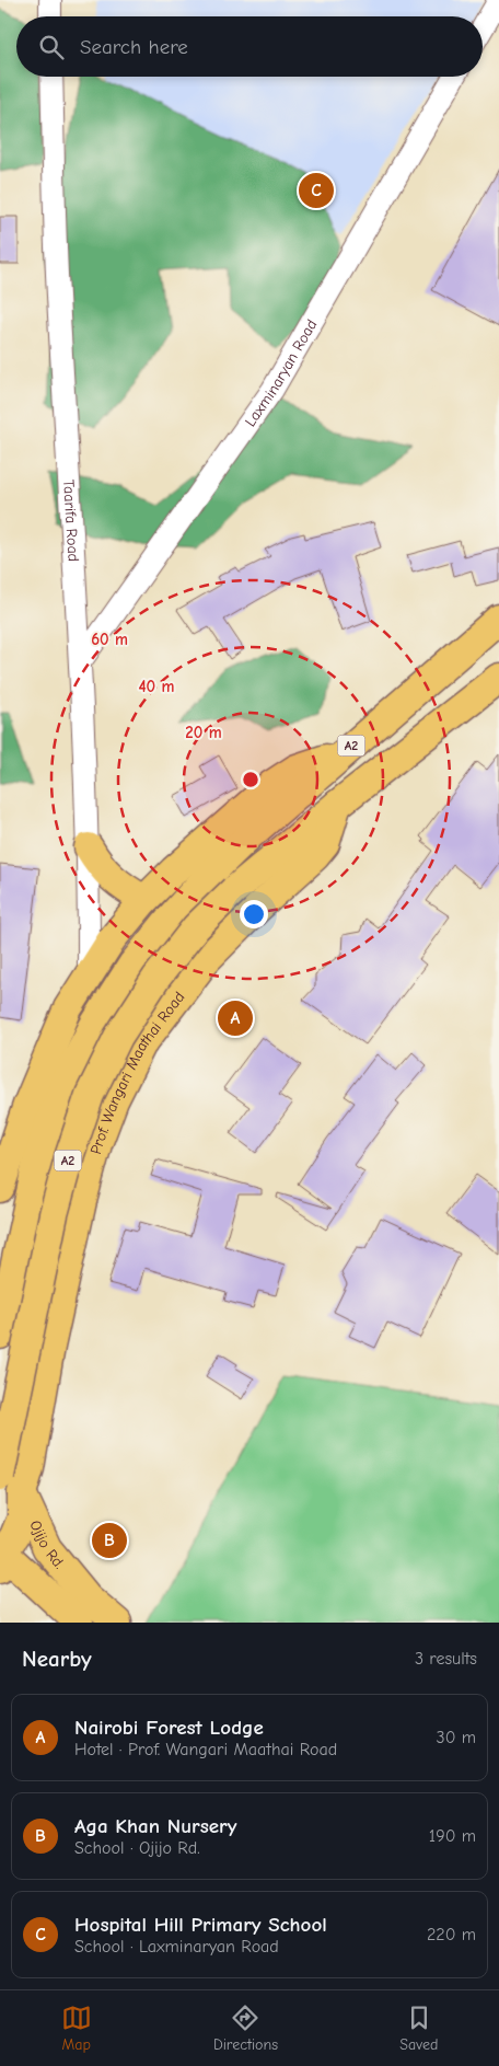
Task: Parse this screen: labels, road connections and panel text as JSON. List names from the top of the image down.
{
  "streets": {
    "main road": ["A2", "Prof. Wangari Maathai Road", "Ojijo Rd."],
    "street": ["Laxminaryan Road", "Taarifa Road"]
  },
  "crossings": [
    ["Laxminaryan Road", "Taarifa Road"],
    ["Prof. Wangari Maathai Road", "Ojijo Rd."]
  ],
  "page": {
    "search": "Search here",
    "pins": ["C", "A", "B"],
    "heading": ["Nearby", "3 results"],
    "list": [
      {
        "mark": "A",
        "name": "Nairobi Forest Lodge",
        "note": "Hotel · Prof. Wangari Maathai Road",
        "value": "30 m"
      },
      {
        "mark": "B",
        "name": "Aga Khan Nursery",
        "note": "School · Ojijo Rd.",
        "value": "190 m"
      },
      {
        "mark": "C",
        "name": "Hospital Hill Primary School",
        "note": "School · Laxminaryan Road",
        "value": "220 m"
      }
    ],
    "nav": ["Map", "Directions", "Saved"]
  },
  "rings": ["60 m", "40 m", "20 m"]
}
